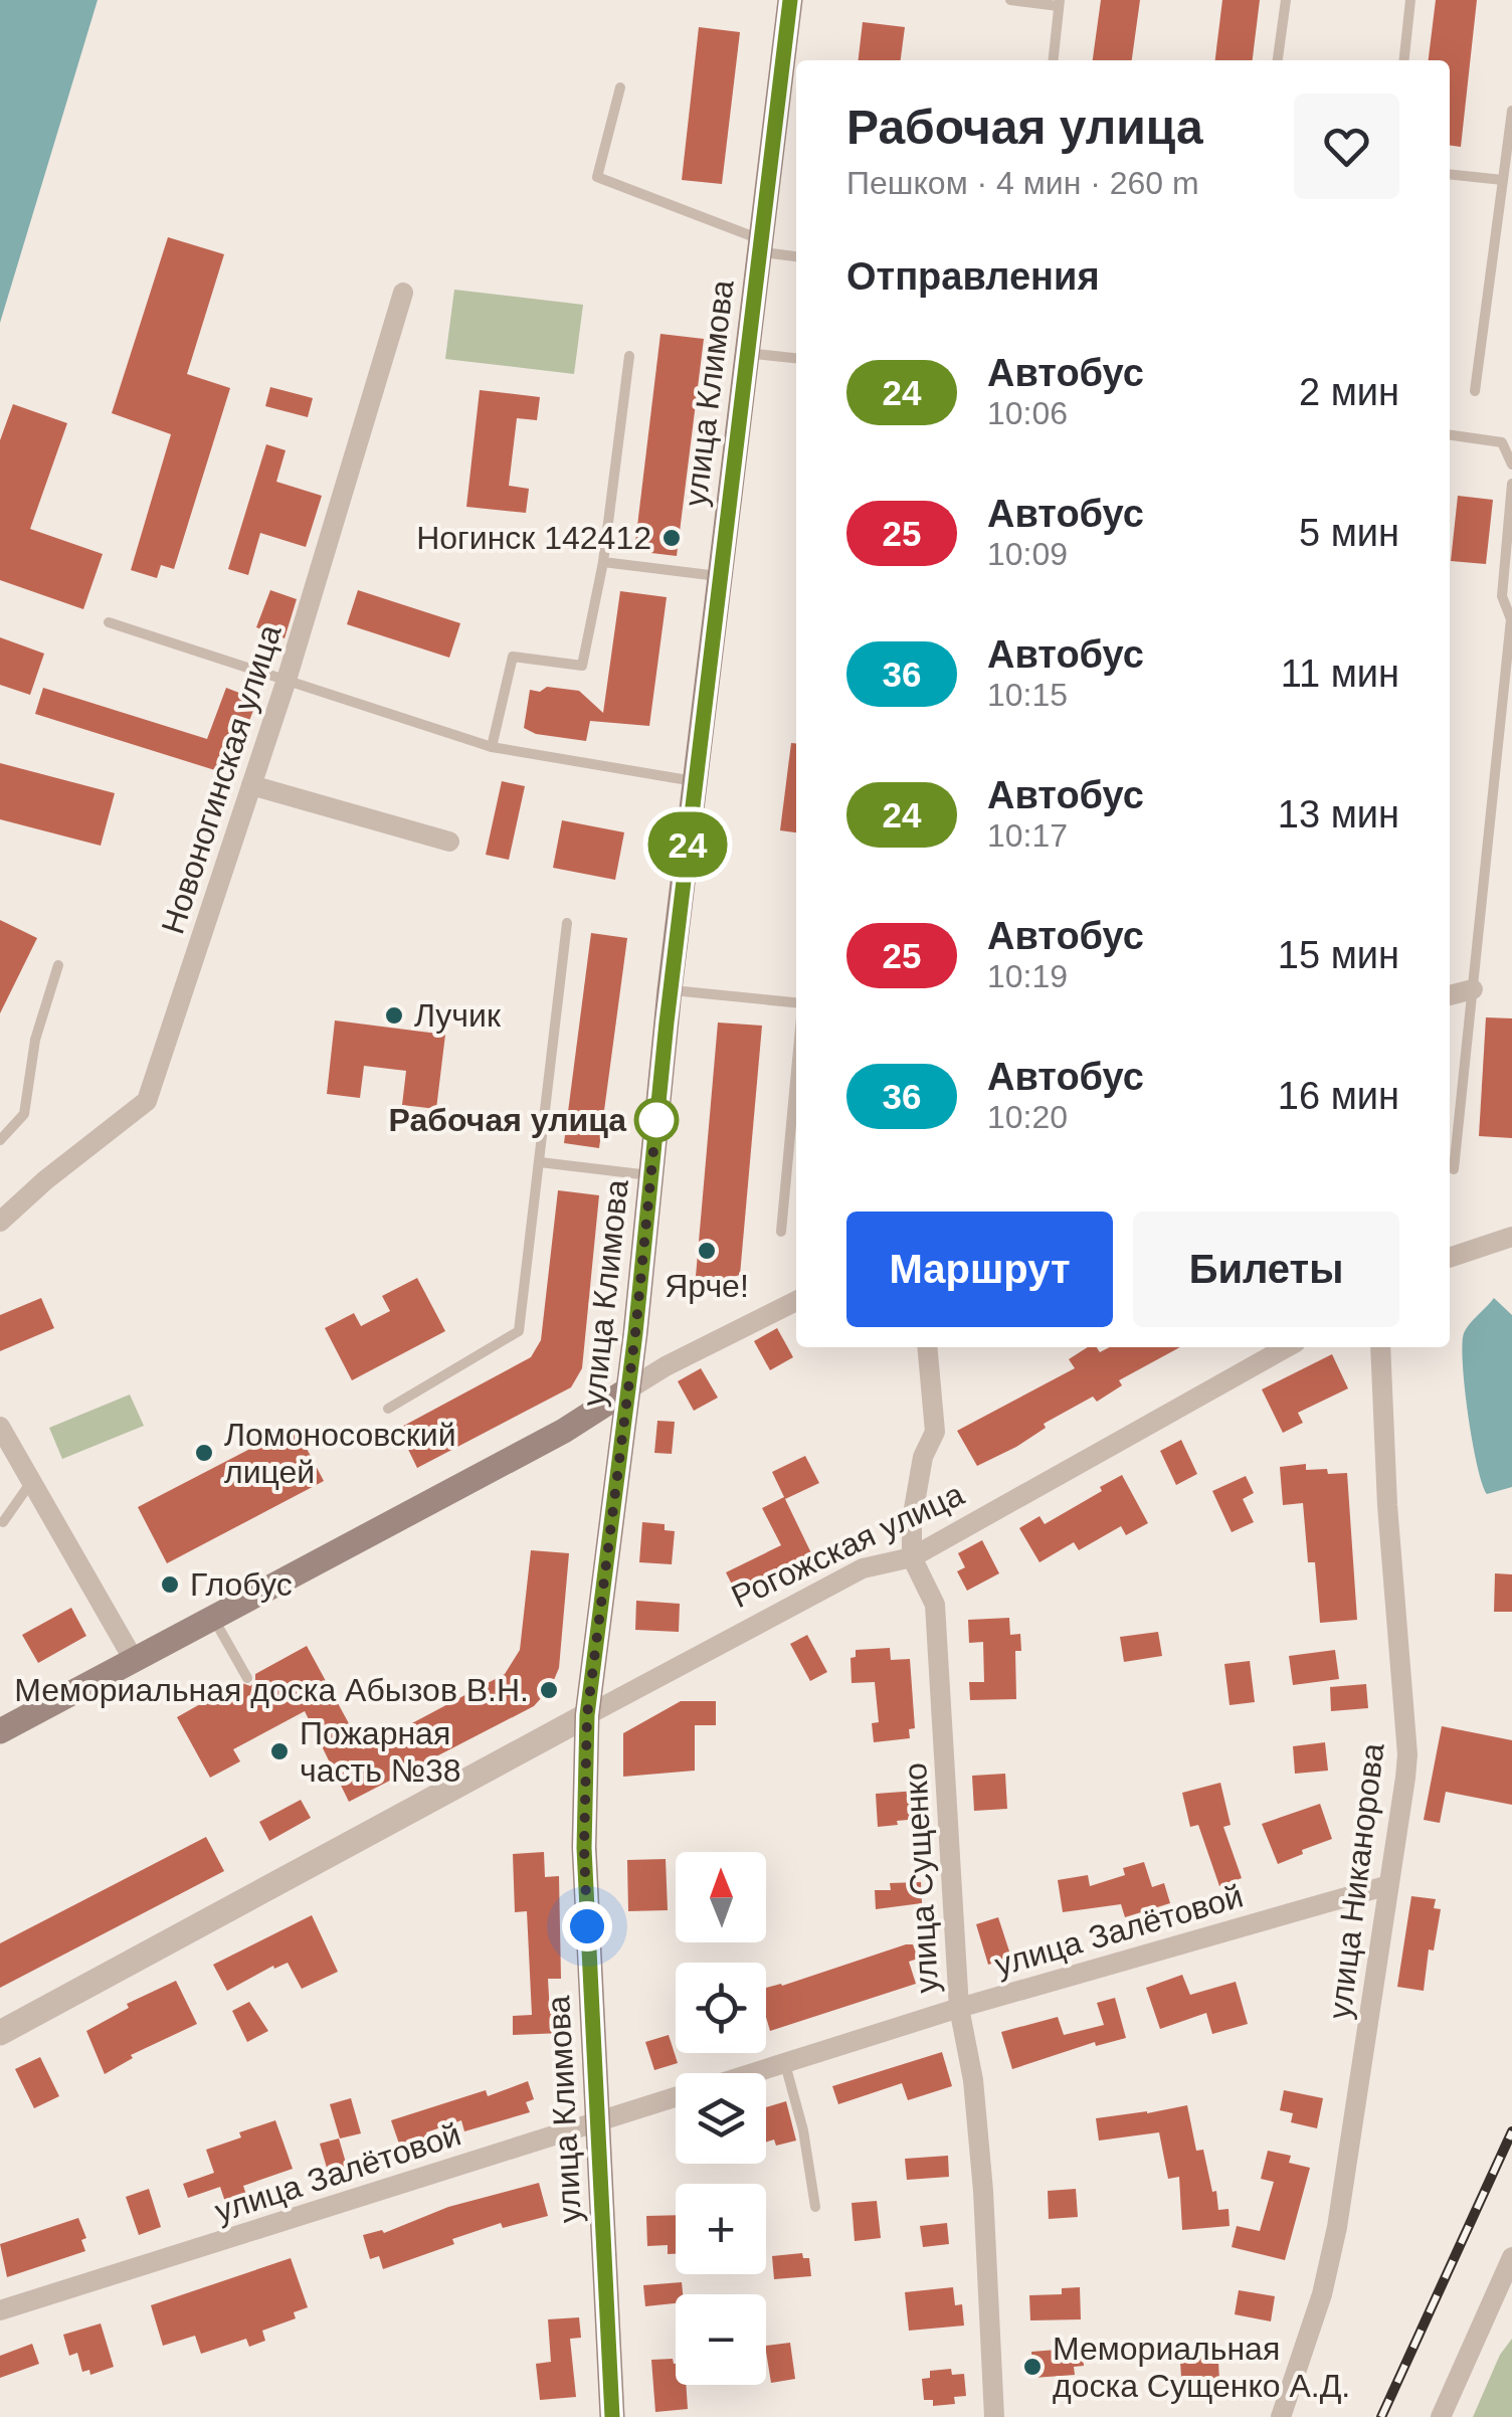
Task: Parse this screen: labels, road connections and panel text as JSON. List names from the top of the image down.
{
  "streets": {
    "main road": ["улица Климова"],
    "street": [
      "Новоногинская улица",
      "Рогожская улица",
      "улица Сущенко",
      "улица Никанорова",
      "улица Залётовой"
    ]
  },
  "crossings": [
    ["улица Климова", "Рогожская улица"],
    ["улица Климова", "улица Залётовой"],
    ["Рогожская улица", "улица Сущенко"],
    ["улица Сущенко", "улица Залётовой"],
    ["улица Никанорова", "улица Залётовой"]
  ],
  "places": [
    "Ногинск 142412",
    "Лучик",
    "Рабочая улица",
    "Ярче!",
    "Ломоносовский лицей",
    "Глобус",
    "Мемориальная доска Абызов В.Н.",
    "Пожарная часть №38",
    "Мемориальная доска Сущенко А.Д."
  ],
  "lines": ["bus line 24"],
  "north": "top",
  "page": {
    "on_map": "24",
    "heading": [
      ["Рабочая улица", "Пешком · 4 мин · 260 m"],
      "Отправления"
    ],
    "list": [
      {
        "mark": "24",
        "name": "Автобус",
        "note": "10:06",
        "value": "2 мин"
      },
      {
        "mark": "25",
        "name": "Автобус",
        "note": "10:09",
        "value": "5 мин"
      },
      {
        "mark": "36",
        "name": "Автобус",
        "note": "10:15",
        "value": "11 мин"
      },
      {
        "mark": "24",
        "name": "Автобус",
        "note": "10:17",
        "value": "13 мин"
      },
      {
        "mark": "25",
        "name": "Автобус",
        "note": "10:19",
        "value": "15 мин"
      },
      {
        "mark": "36",
        "name": "Автобус",
        "note": "10:20",
        "value": "16 мин"
      }
    ],
    "buttons": ["Маршрут", "Билеты"],
    "map_buttons": ["+", "−"]
  }
}
